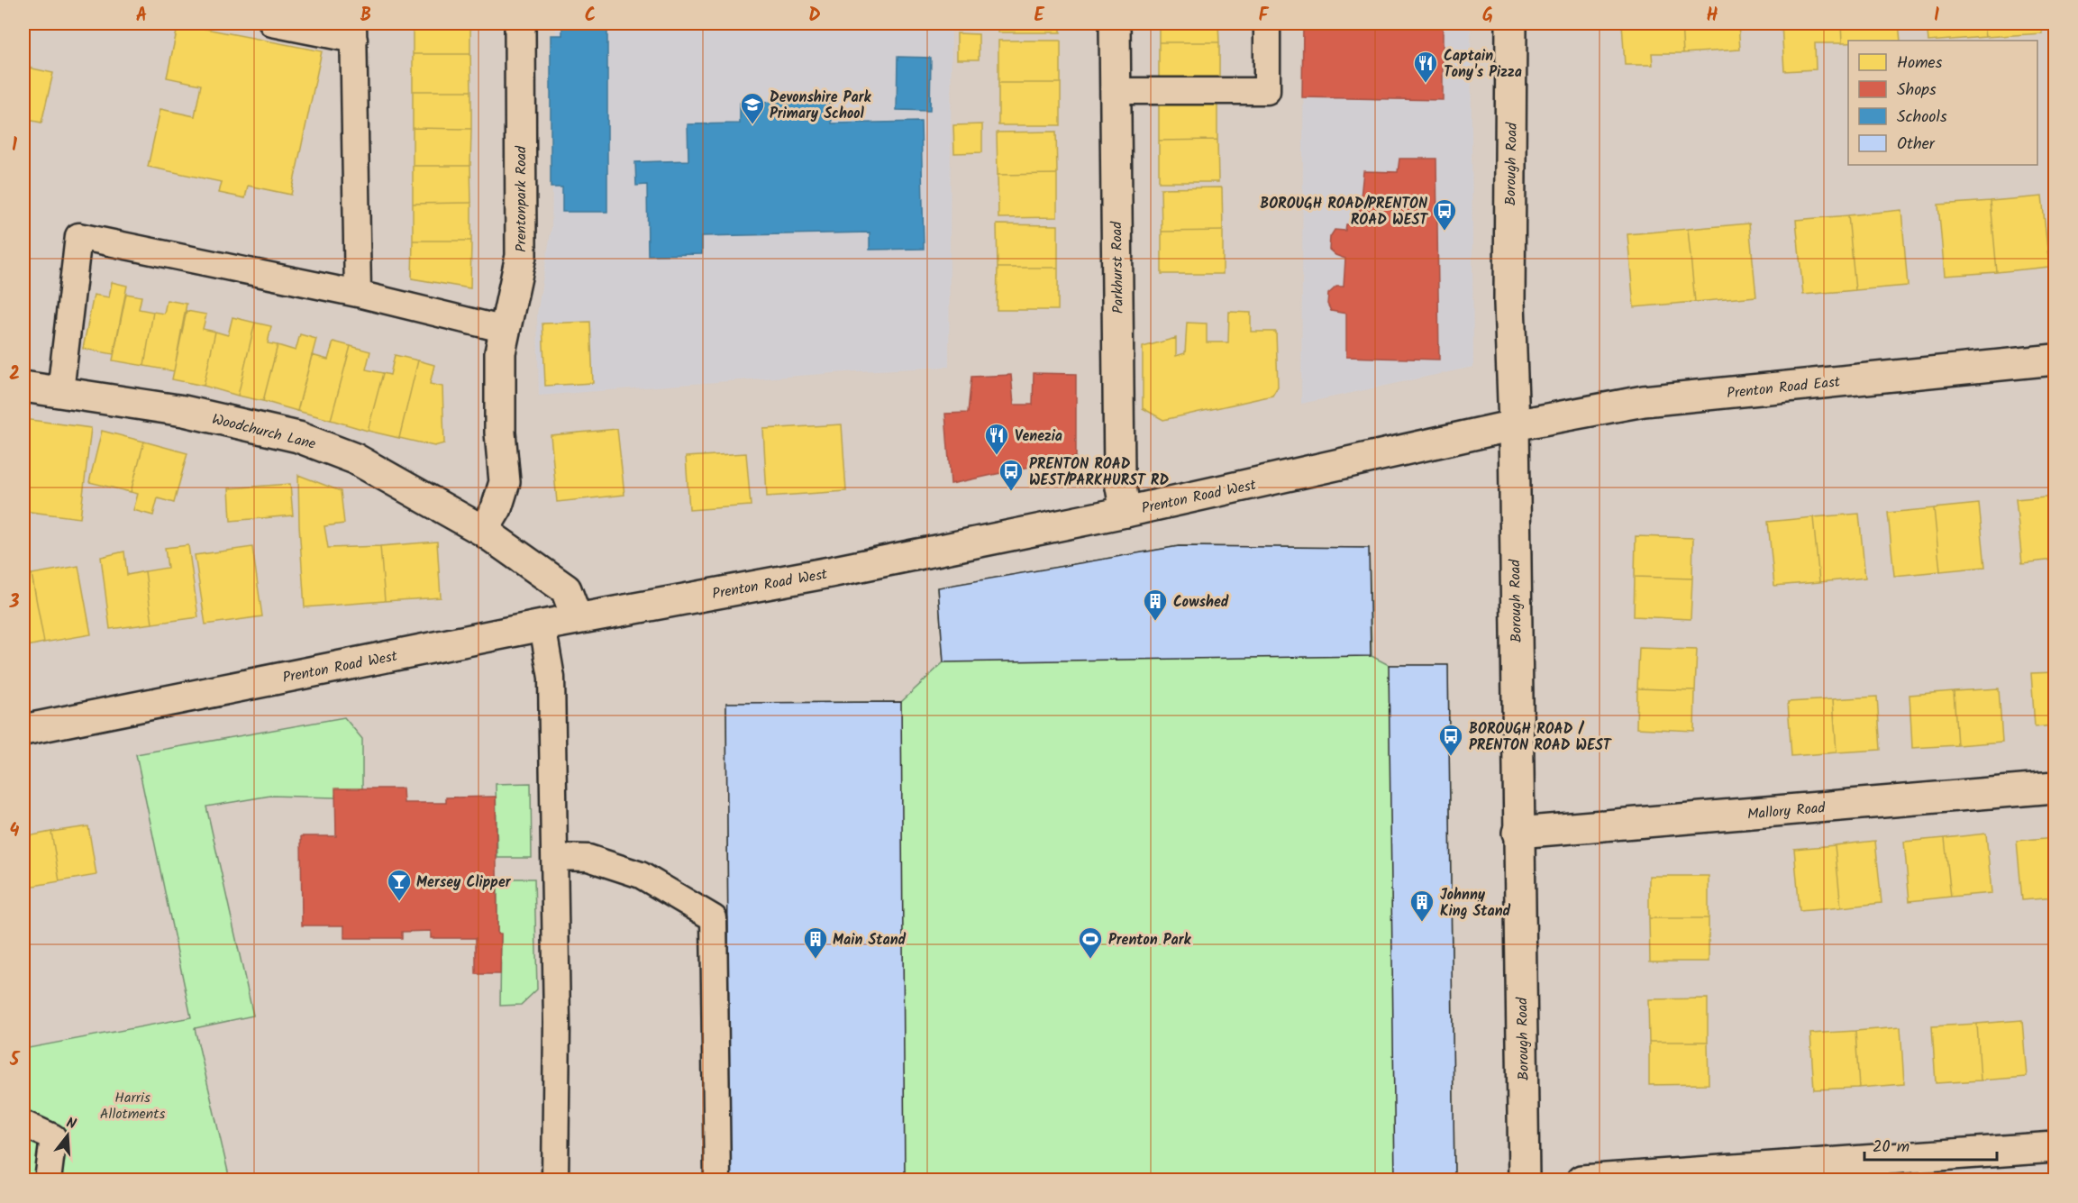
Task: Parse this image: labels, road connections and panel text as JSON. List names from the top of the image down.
{
  "streets": {
    "street": [
      "Borough Road",
      "Prentonpark Road",
      "Parkhurst Road",
      "Prenton Road East",
      "Woodchurch Lane",
      "Prenton Road West",
      "Mallory Road"
    ]
  },
  "crossings": [
    ["Borough Road", "Prenton Road East"],
    ["Borough Road", "Prenton Road West"],
    ["Borough Road", "Mallory Road"],
    ["Prentonpark Road", "Woodchurch Lane"],
    ["Parkhurst Road", "Prenton Road West"],
    ["Prenton Road East", "Prenton Road West"],
    ["Woodchurch Lane", "Prenton Road West"]
  ],
  "parks": ["Harris Allotments"],
  "places": {
    "restaurant": ["Captain Tony's Pizza", "Venezia"],
    "school or university": ["Devonshire Park Primary School"],
    "bus stop": ["BOROUGH ROAD/PRENTON ROAD WEST", "PRENTON ROAD WEST/PARKHURST RD", "BOROUGH ROAD / PRENTON ROAD WEST"],
    "building": ["Cowshed", "Johnny King Stand", "Main Stand"],
    "bar": ["Mersey Clipper"],
    "sports": ["Prenton Park"]
  },
  "legend": [
    "Homes",
    "Shops",
    "Schools",
    "Other"
  ],
  "scale_bar": "20 m",
  "north": "top",
  "grid": {
    "columns": [
      "A",
      "B",
      "C",
      "D",
      "E",
      "F",
      "G",
      "H",
      "I"
    ],
    "rows": [
      "1",
      "2",
      "3",
      "4",
      "5"
    ]
  }
}
